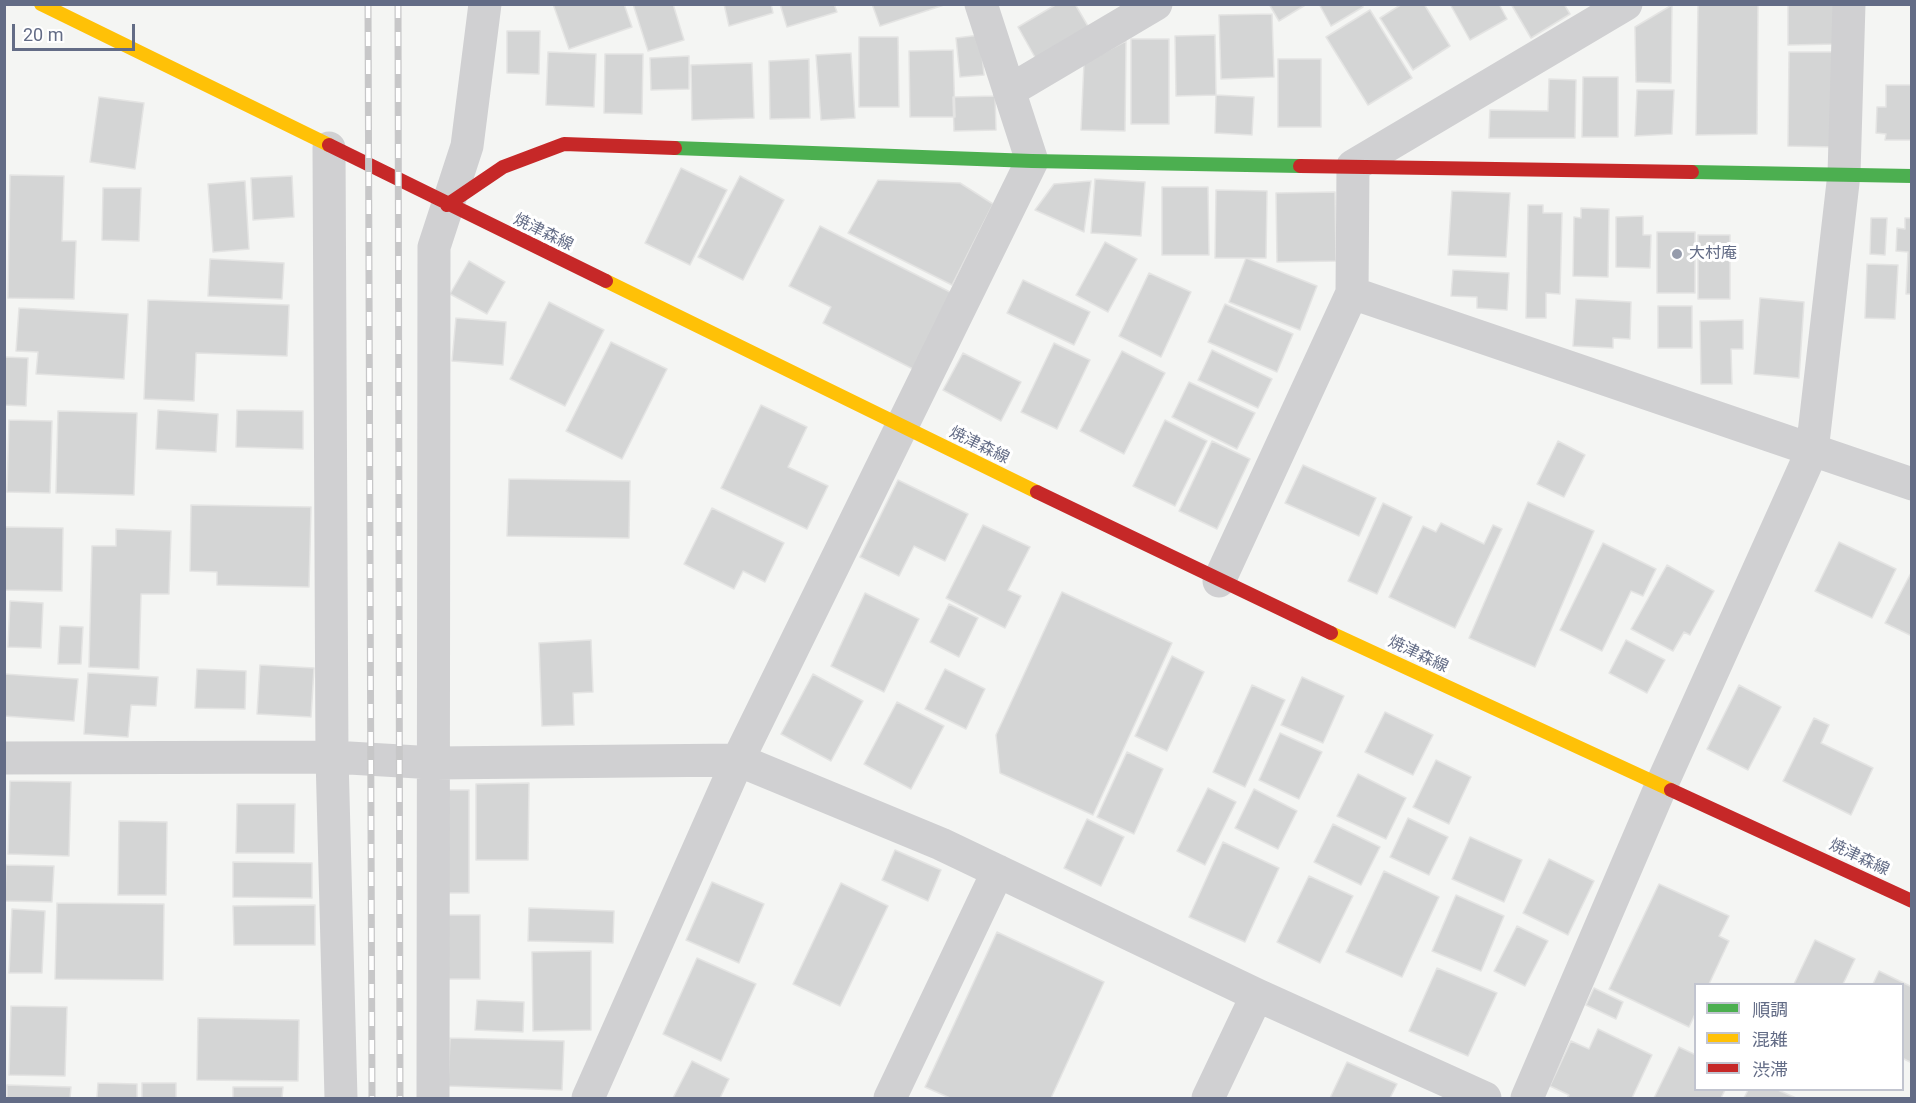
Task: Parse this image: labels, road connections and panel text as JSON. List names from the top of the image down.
{
  "streets": {
    "main road": ["焼津森線"]
  },
  "places": ["大村庵"],
  "legend": ["順調", "混雑", "渋滞"],
  "scale_bar": "20 m"
}
